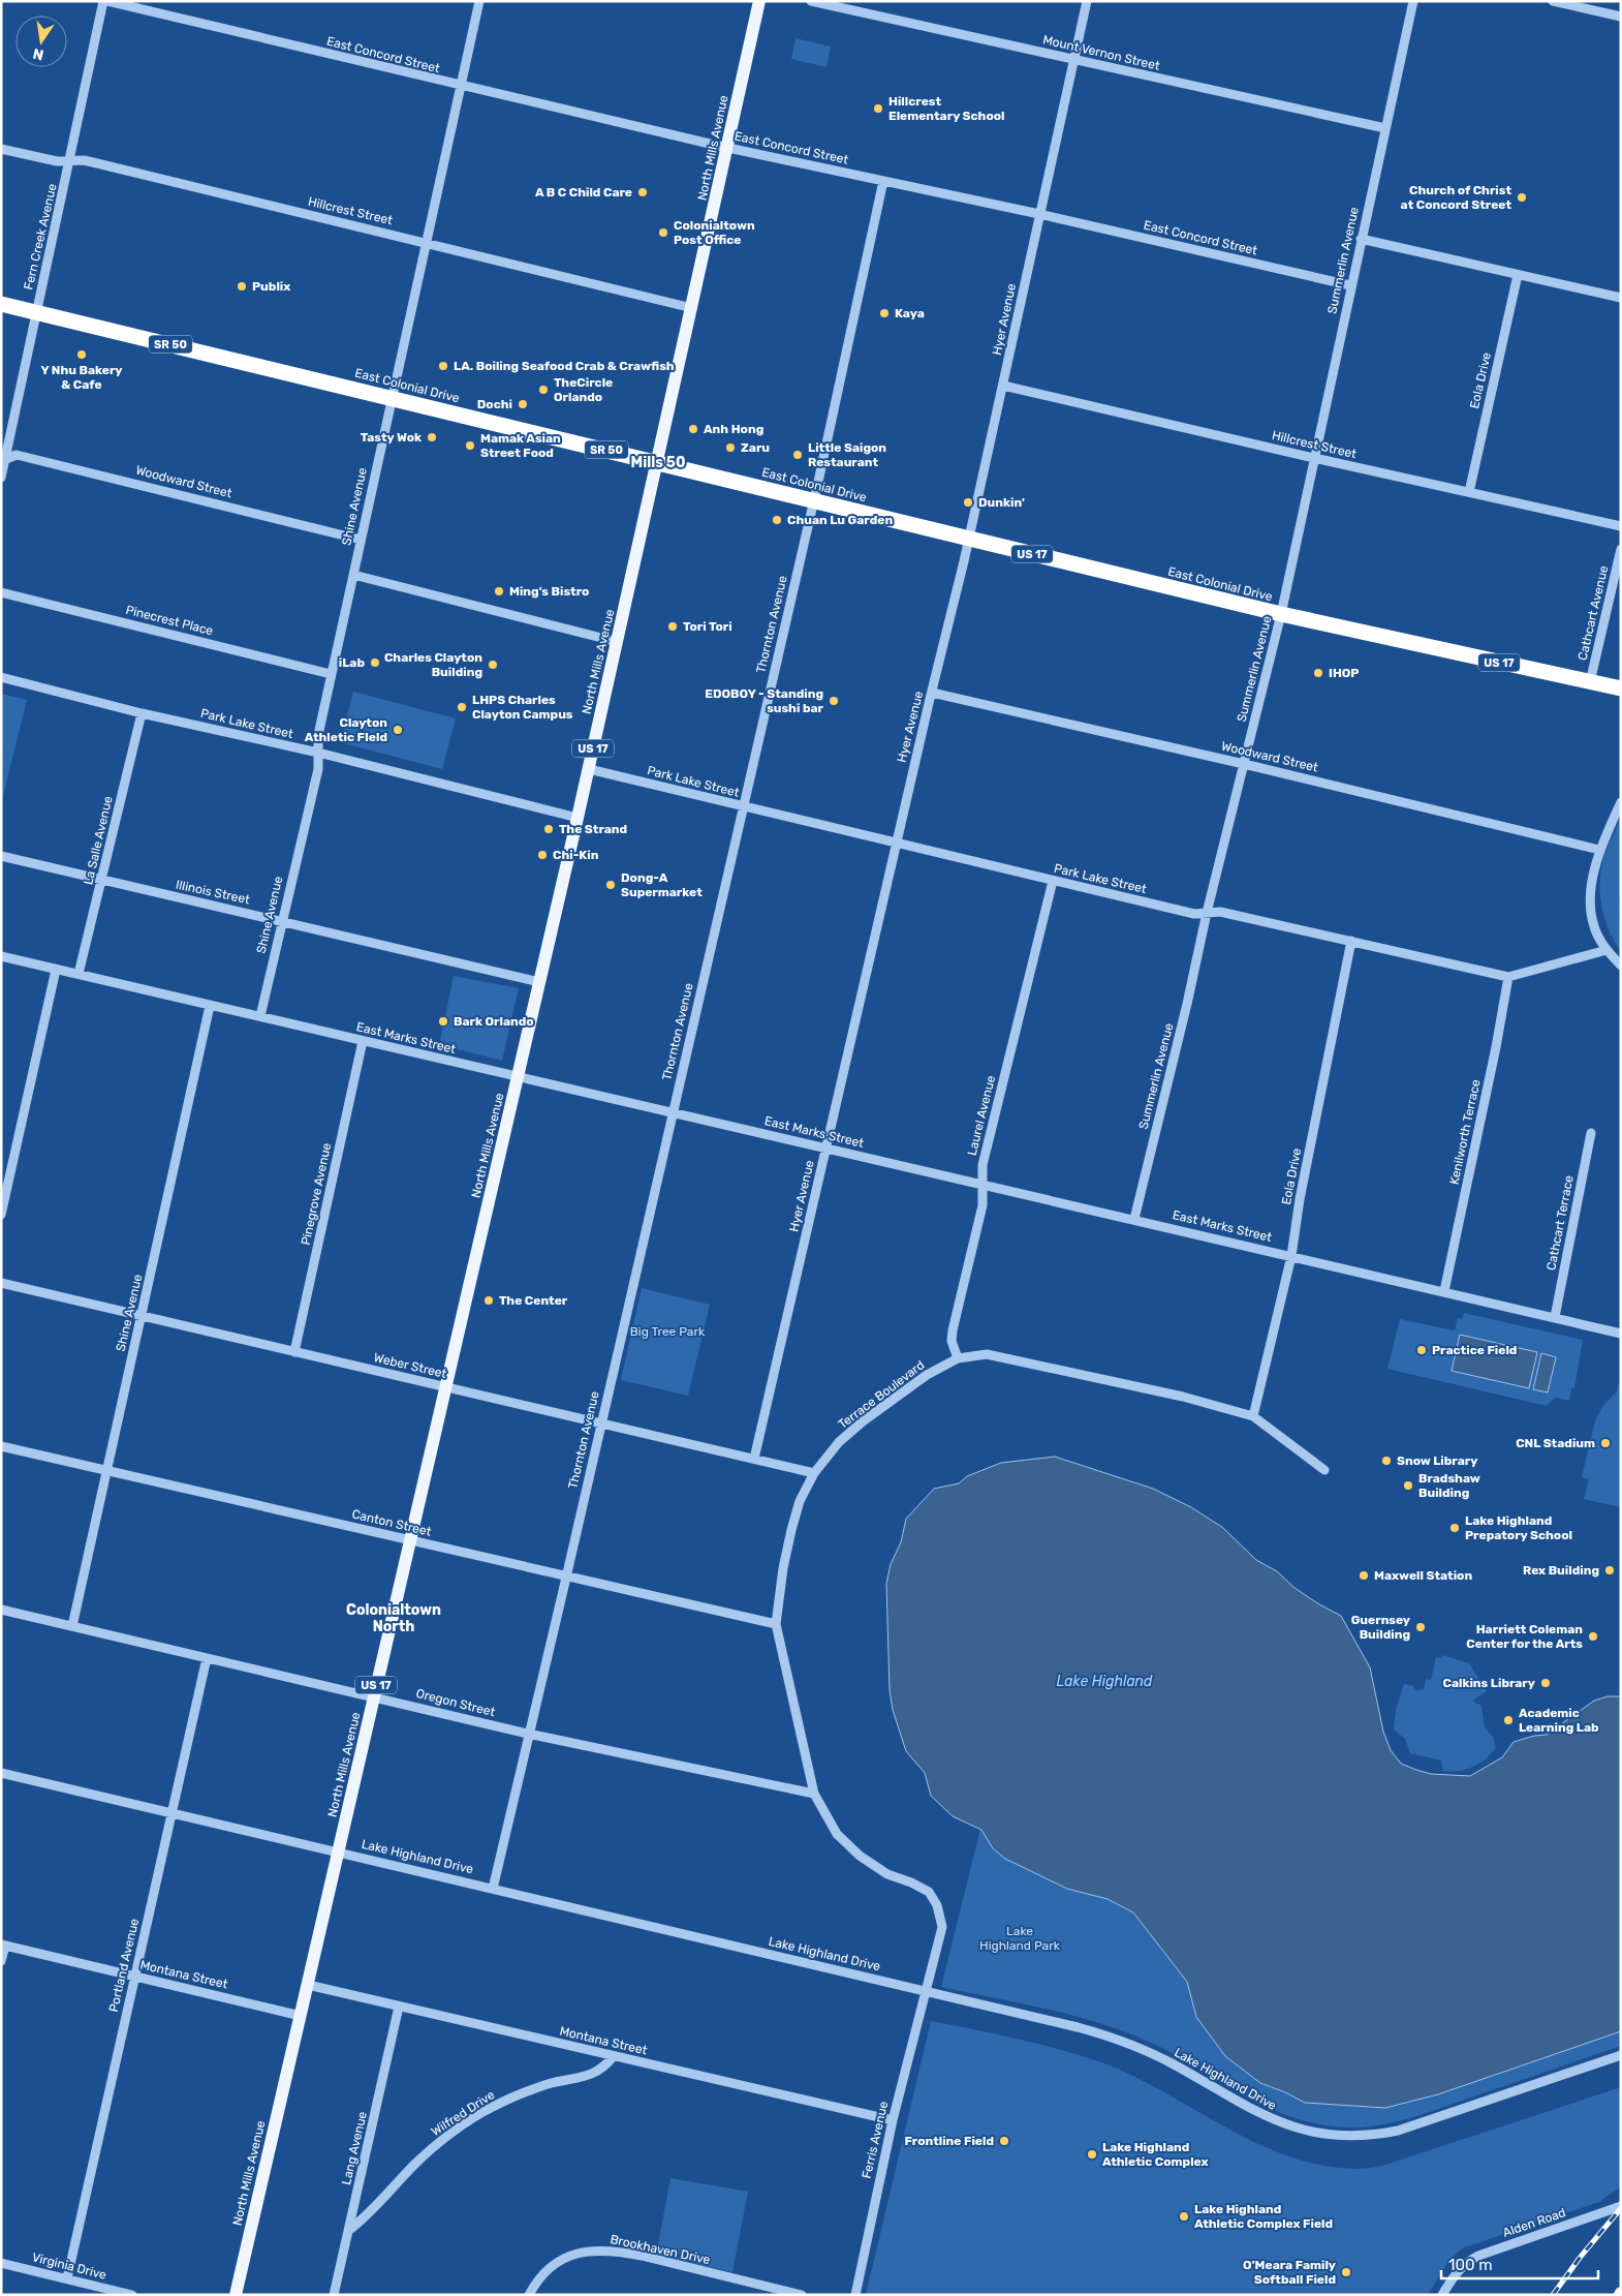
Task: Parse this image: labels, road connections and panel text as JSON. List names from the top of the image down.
{
  "streets": {
    "highway": ["SR 50", "East Colonial Drive", "US 17"],
    "main road": ["North Mills Avenue"],
    "street": [
      "Mount Vernon Street",
      "East Concord Street",
      "Hillcrest Street",
      "Fern Creek Avenue",
      "Summerlin Avenue",
      "Hyer Avenue",
      "Eola Drive",
      "Woodward Street",
      "Shine Avenue",
      "Cathcart Avenue",
      "Pinecrest Place",
      "Thornton Avenue",
      "Park Lake Street",
      "La Salle Avenue",
      "Illinois Street",
      "East Marks Street",
      "Laurel Avenue",
      "Kenilworth Terrace",
      "Pinegrove Avenue",
      "Cathcart Terrace",
      "Weber Street",
      "Terrace Boulevard",
      "Canton Street",
      "Oregon Street",
      "Lake Highland Drive",
      "Portland Avenue",
      "Montana Street",
      "Wilfred Drive",
      "Ferris Avenue",
      "Lang Avenue",
      "Alden Road",
      "Brookhaven Drive",
      "Virginia Drive"
    ]
  },
  "crossings": [
    ["Mount Vernon Street", "Summerlin Avenue"],
    ["Mount Vernon Street", "Hyer Avenue"],
    ["East Concord Street", "North Mills Avenue"],
    ["East Concord Street", "Summerlin Avenue"],
    ["East Concord Street", "Hyer Avenue"],
    ["East Concord Street", "Shine Avenue"],
    ["East Concord Street", "Thornton Avenue"],
    ["North Mills Avenue", "Hillcrest Street"],
    ["North Mills Avenue", "East Colonial Drive"],
    ["North Mills Avenue", "Park Lake Street"],
    ["North Mills Avenue", "Illinois Street"],
    ["North Mills Avenue", "East Marks Street"],
    ["North Mills Avenue", "Weber Street"],
    ["North Mills Avenue", "Canton Street"],
    ["North Mills Avenue", "Oregon Street"],
    ["North Mills Avenue", "Lake Highland Drive"],
    ["North Mills Avenue", "Montana Street"],
    ["Hillcrest Street", "Fern Creek Avenue"],
    ["Hillcrest Street", "Summerlin Avenue"],
    ["Hillcrest Street", "Hyer Avenue"],
    ["Hillcrest Street", "Eola Drive"],
    ["Hillcrest Street", "Shine Avenue"],
    ["Fern Creek Avenue", "East Colonial Drive"],
    ["Fern Creek Avenue", "Woodward Street"],
    ["Summerlin Avenue", "East Colonial Drive"],
    ["Summerlin Avenue", "Woodward Street"],
    ["Summerlin Avenue", "Park Lake Street"],
    ["Summerlin Avenue", "East Marks Street"],
    ["Hyer Avenue", "East Colonial Drive"],
    ["Hyer Avenue", "Woodward Street"],
    ["Hyer Avenue", "Park Lake Street"],
    ["Hyer Avenue", "East Marks Street"],
    ["Hyer Avenue", "Weber Street"],
    ["Eola Drive", "Park Lake Street"],
    ["Eola Drive", "East Marks Street"],
    ["Eola Drive", "Terrace Boulevard"],
    ["East Colonial Drive", "Shine Avenue"],
    ["East Colonial Drive", "Cathcart Avenue"],
    ["East Colonial Drive", "Thornton Avenue"],
    ["Woodward Street", "Shine Avenue"],
    ["Shine Avenue", "Pinecrest Place"],
    ["Shine Avenue", "Park Lake Street"],
    ["Shine Avenue", "Illinois Street"],
    ["Shine Avenue", "East Marks Street"],
    ["Shine Avenue", "Weber Street"],
    ["Shine Avenue", "Canton Street"],
    ["Shine Avenue", "Oregon Street"],
    ["Thornton Avenue", "Park Lake Street"],
    ["Thornton Avenue", "East Marks Street"],
    ["Thornton Avenue", "Weber Street"],
    ["Thornton Avenue", "Canton Street"],
    ["Thornton Avenue", "Oregon Street"],
    ["Thornton Avenue", "Lake Highland Drive"],
    ["Park Lake Street", "La Salle Avenue"],
    ["Park Lake Street", "Laurel Avenue"],
    ["Park Lake Street", "Kenilworth Terrace"],
    ["La Salle Avenue", "Illinois Street"],
    ["La Salle Avenue", "East Marks Street"],
    ["East Marks Street", "Laurel Avenue"],
    ["East Marks Street", "Kenilworth Terrace"],
    ["East Marks Street", "Pinegrove Avenue"],
    ["East Marks Street", "Cathcart Terrace"],
    ["Laurel Avenue", "Terrace Boulevard"],
    ["Pinegrove Avenue", "Weber Street"],
    ["Weber Street", "Terrace Boulevard"],
    ["Terrace Boulevard", "Canton Street"],
    ["Terrace Boulevard", "Oregon Street"],
    ["Terrace Boulevard", "Lake Highland Drive"],
    ["Terrace Boulevard", "Ferris Avenue"],
    ["Oregon Street", "Portland Avenue"],
    ["Lake Highland Drive", "Portland Avenue"],
    ["Lake Highland Drive", "Ferris Avenue"],
    ["Portland Avenue", "Montana Street"],
    ["Portland Avenue", "Virginia Drive"],
    ["Montana Street", "Wilfred Drive"],
    ["Montana Street", "Ferris Avenue"],
    ["Montana Street", "Lang Avenue"],
    ["Wilfred Drive", "Lang Avenue"]
  ],
  "districts": ["Mills 50", "Colonialtown North"],
  "water": ["Lake Highland"],
  "parks": ["Big Tree Park", "Lake Highland Park"],
  "places": [
    "Hillcrest Elementary School",
    "A B C Child Care",
    "Church of Christ at Concord Street",
    "Colonialtown Post Office",
    "Publix",
    "Kaya",
    "Y Nhu Bakery & Cafe",
    "LA. Boiling Seafood Crab & Crawfish",
    "TheCircle Orlando",
    "Dochi",
    "Anh Hong",
    "Tasty Wok",
    "Mamak Asian Street Food",
    "Zaru",
    "Little Saigon Restaurant",
    "Dunkin'",
    "Chuan Lu Garden",
    "Ming's Bistro",
    "Tori Tori",
    "iLab",
    "Charles Clayton Building",
    "IHOP",
    "EDOBOY - Standing sushi bar",
    "LHPS Charles Clayton Campus",
    "Clayton Athletic FIeld",
    "The Strand",
    "Chi-Kin",
    "Dong-A Supermarket",
    "Bark Orlando",
    "The Center",
    "Practice Field",
    "CNL Stadium",
    "Snow Library",
    "Bradshaw Building",
    "Lake Highland Prepatory School",
    "Rex Building",
    "Maxwell Station",
    "Guernsey Building",
    "Harriett Coleman Center for the Arts",
    "Calkins Library",
    "Academic Learning Lab",
    "Frontline Field",
    "Lake Highland Athletic Complex",
    "Lake Highland Athletic Complex Field",
    "O’Meara Family Softball Field"
  ],
  "scale_bar": "100 m",
  "north": "bottom"
}
